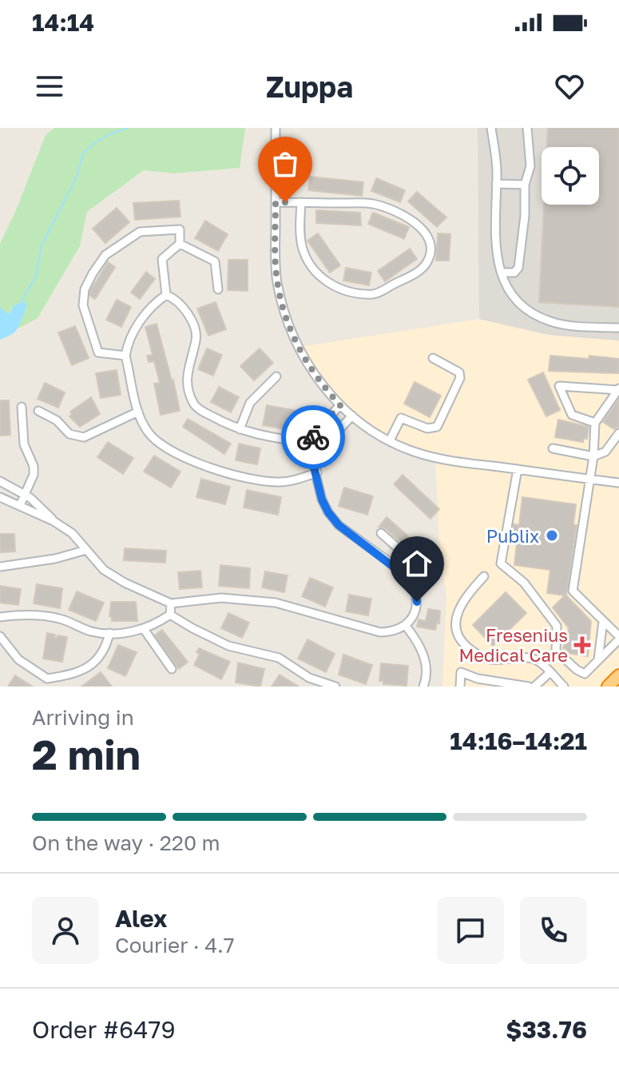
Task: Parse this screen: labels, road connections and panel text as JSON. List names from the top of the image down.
{
  "places": {
    "other": ["Publix"],
    "health": ["Fresenius Medical Care"]
  },
  "page": {
    "status": "14:14",
    "header": "Zuppa",
    "heading": ["2 min", "Arriving in", "14:16–14:21"],
    "panel": [
      "Alex",
      "Courier · 4.7",
      "Order #6479",
      "$33.76"
    ],
    "bar": "On the way · 220 m"
  }
}
